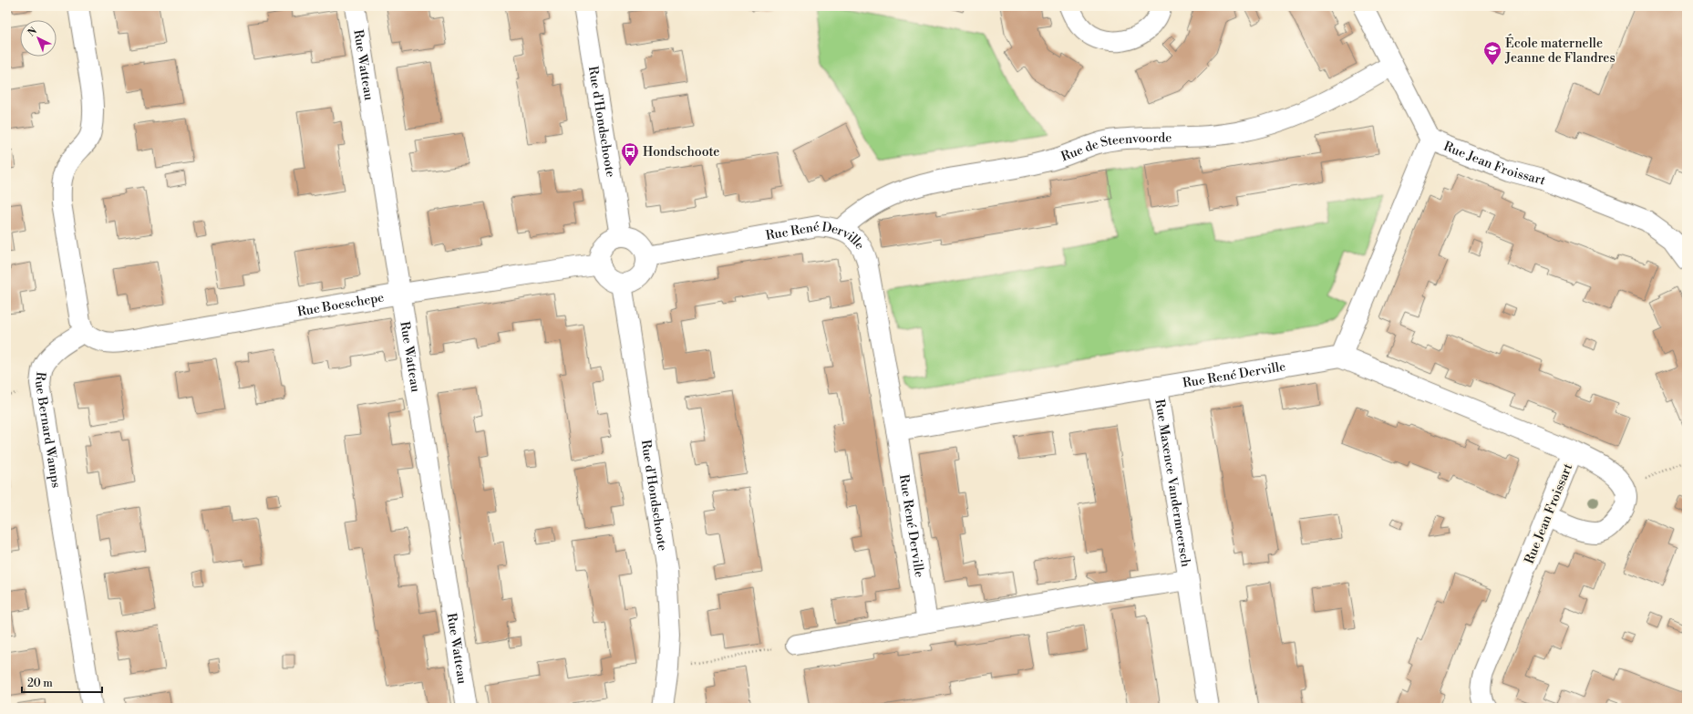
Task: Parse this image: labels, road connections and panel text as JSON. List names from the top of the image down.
{
  "streets": {
    "street": [
      "Rue Watteau",
      "Rue d'Hondschoote",
      "Rue de Steenvoorde",
      "Rue Jean Froissart",
      "Rue René Derville",
      "Rue Boeschepe",
      "Rue Bernard Wamps",
      "Rue Maxence Vandermeersch"
    ]
  },
  "crossings": [
    ["Rue Watteau", "Rue Boeschepe"],
    ["Rue d'Hondschoote", "Rue René Derville"],
    ["Rue d'Hondschoote", "Rue Boeschepe"],
    ["Rue de Steenvoorde", "Rue Jean Froissart"],
    ["Rue de Steenvoorde", "Rue René Derville"],
    ["Rue Jean Froissart", "Rue René Derville"],
    ["Rue René Derville", "Rue Boeschepe"],
    ["Rue René Derville", "Rue Maxence Vandermeersch"],
    ["Rue Boeschepe", "Rue Bernard Wamps"]
  ],
  "places": {
    "school or university": ["École maternelle Jeanne de Flandres"],
    "bus stop": ["Hondschoote"]
  },
  "scale_bar": "20 m",
  "north": "top left"
}
